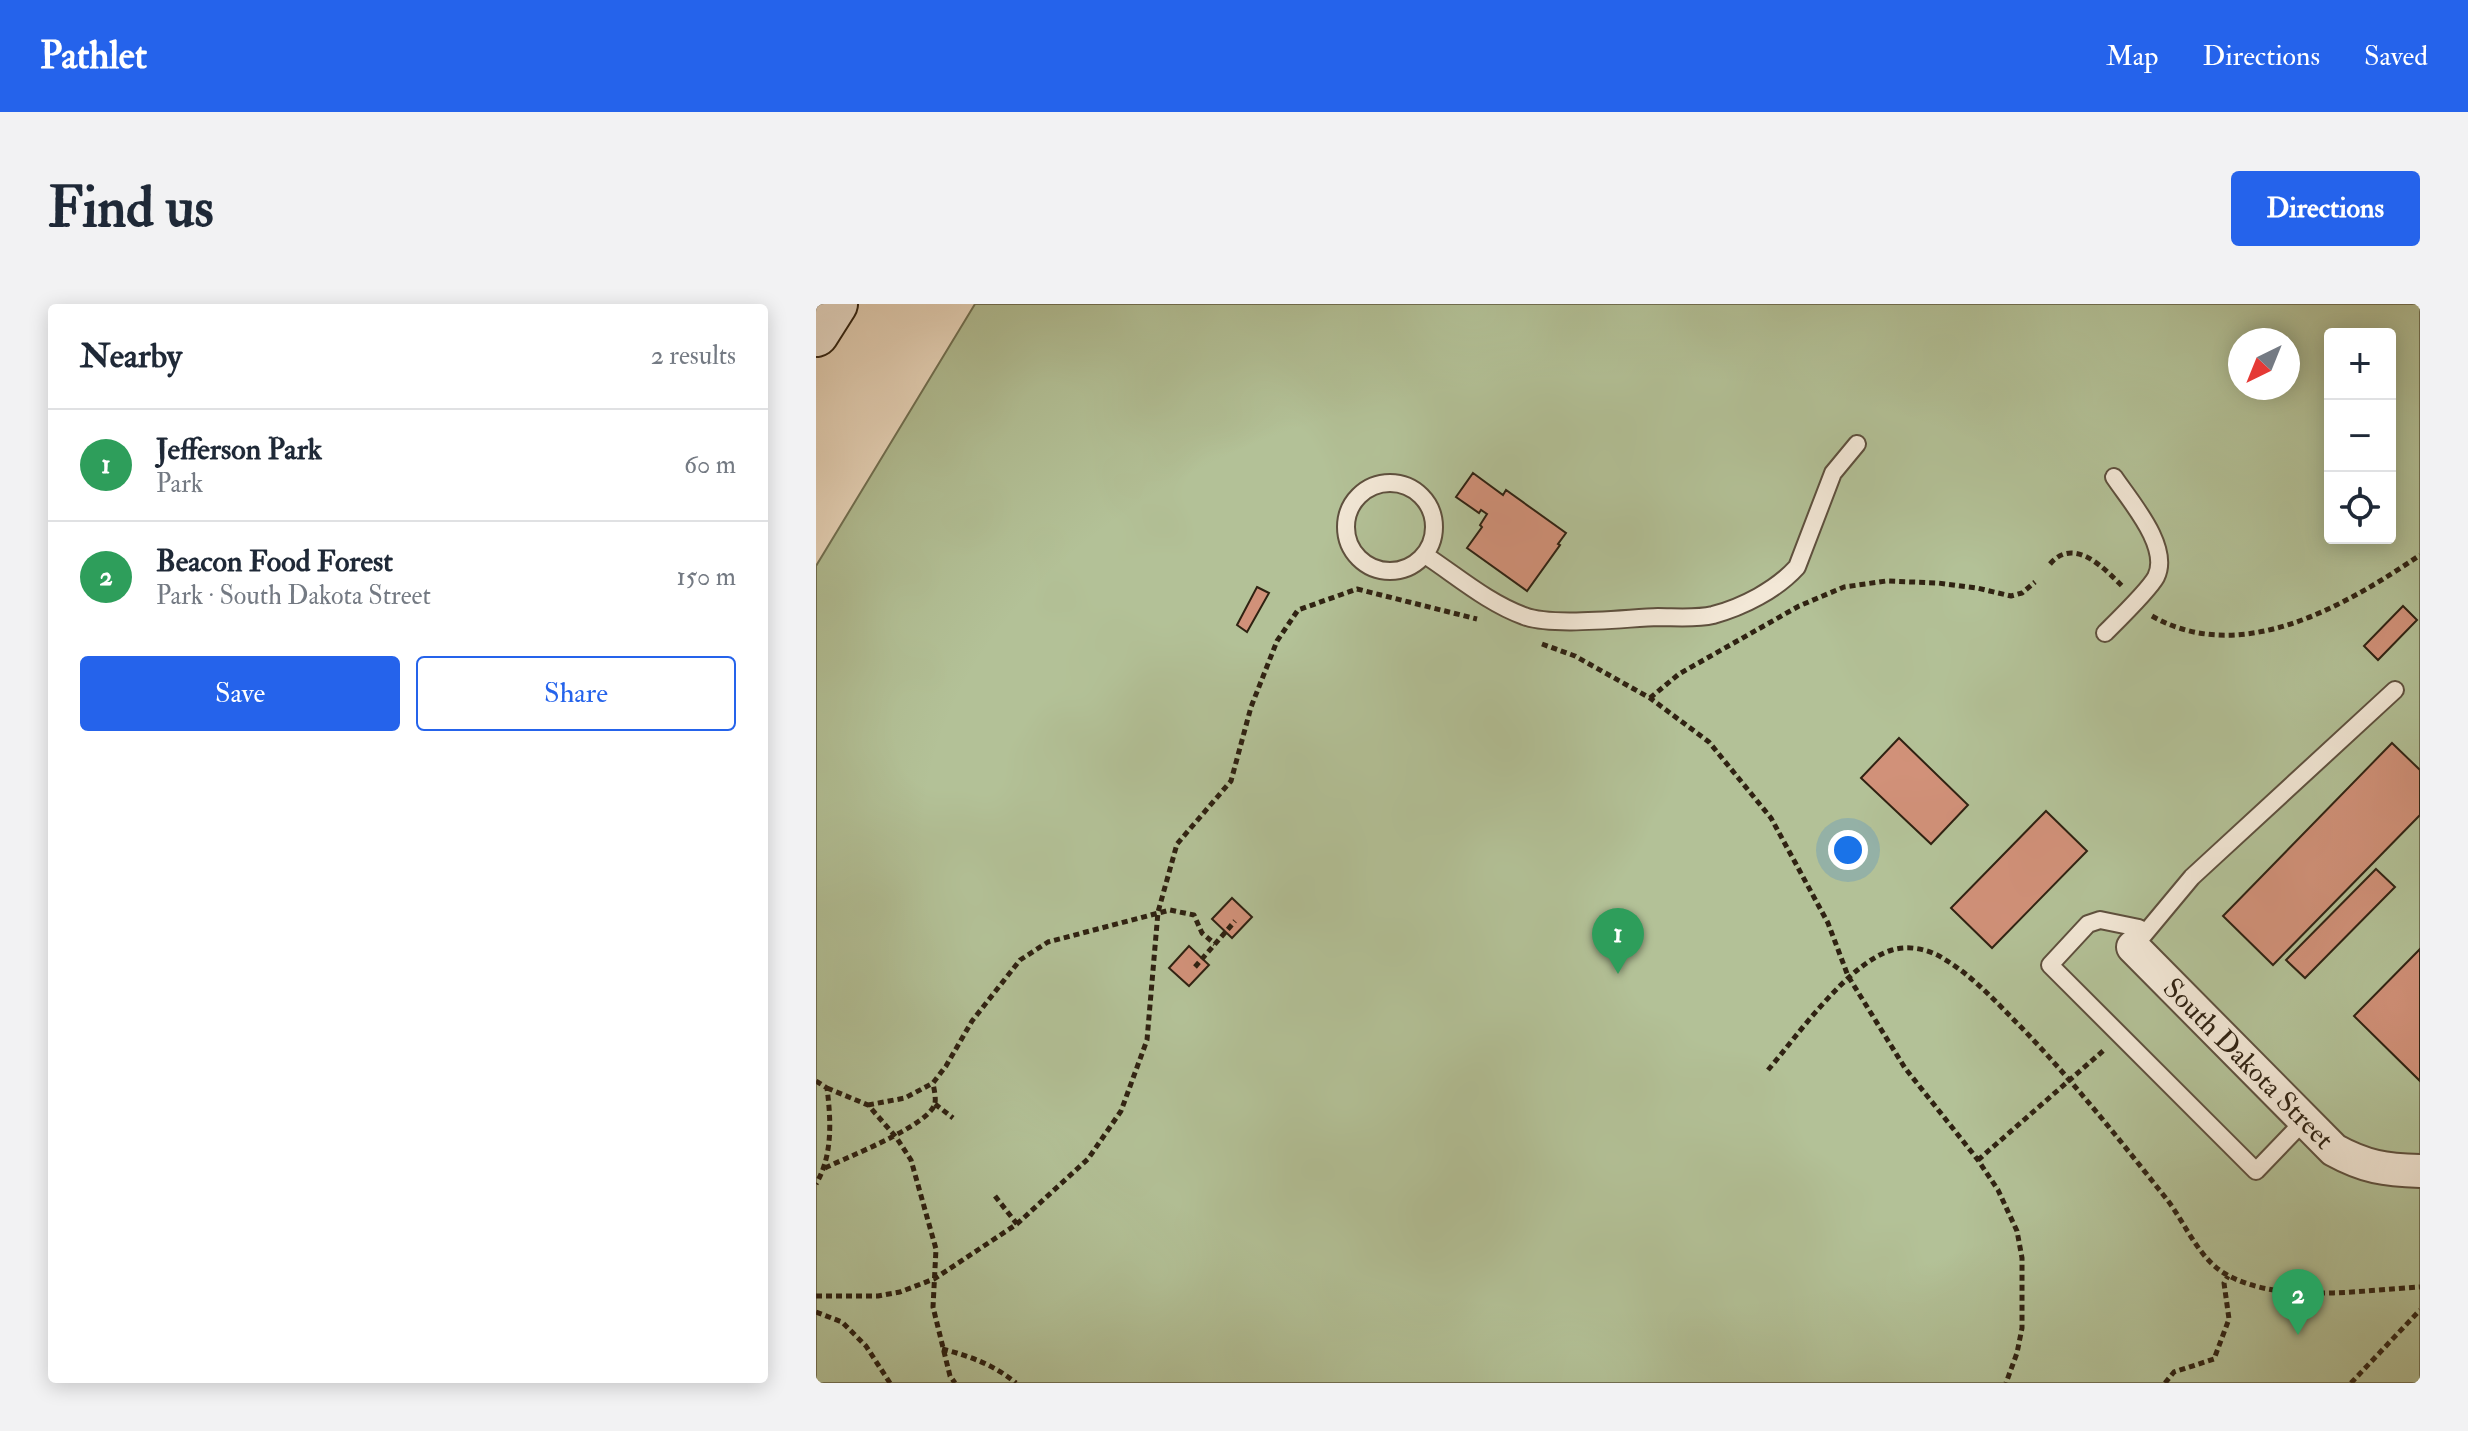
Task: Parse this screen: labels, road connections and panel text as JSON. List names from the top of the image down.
{
  "streets": {
    "street": ["South Dakota Street"]
  },
  "north": "bottom left",
  "page": {
    "header": "Pathlet",
    "nav": ["Map", "Directions", "Saved"],
    "buttons": [
      "Directions",
      ["Save", "Share"]
    ],
    "title": "Find us",
    "heading": ["Nearby", "2 results"],
    "map_buttons": ["+", "−"],
    "list": [
      {
        "mark": "1",
        "name": "Jefferson Park",
        "note": "Park",
        "value": "60 m"
      },
      {
        "mark": "2",
        "name": "Beacon Food Forest",
        "note": "Park · South Dakota Street",
        "value": "150 m"
      }
    ],
    "pins": ["1", "2"]
  }
}
